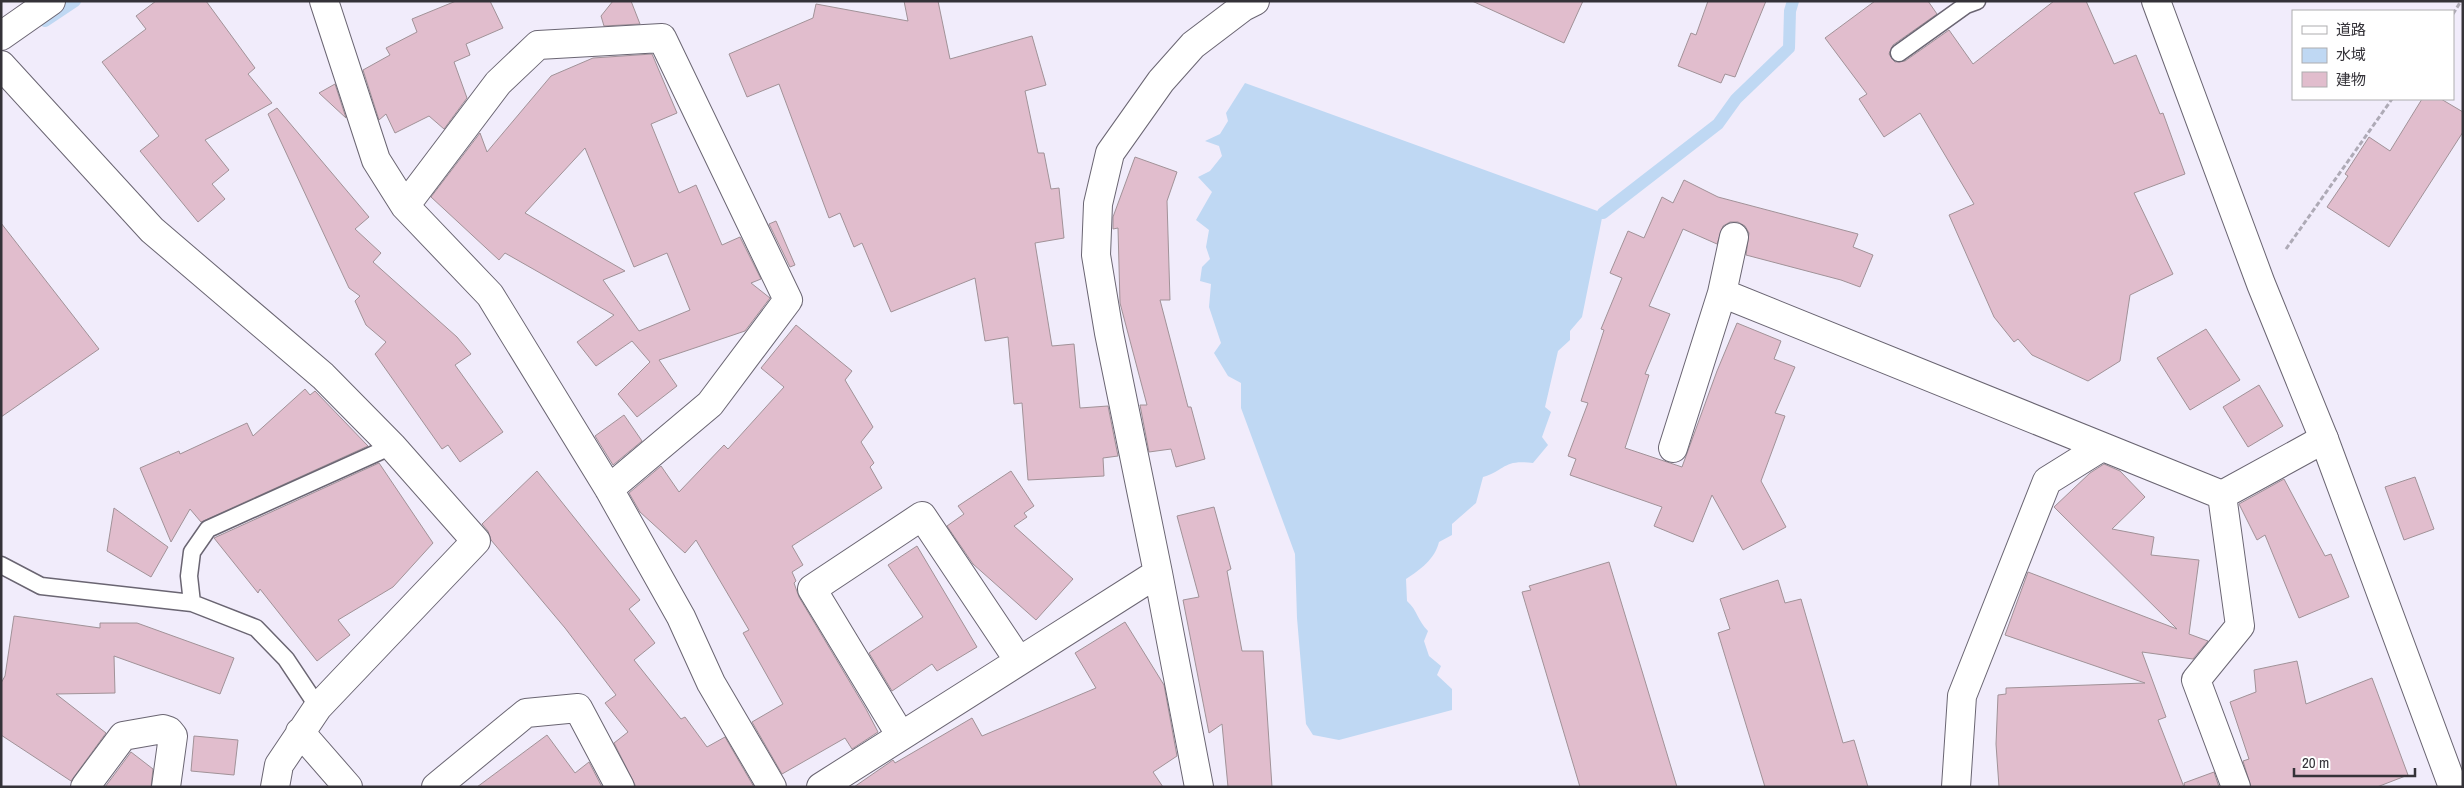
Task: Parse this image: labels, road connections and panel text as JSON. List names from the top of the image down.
{
  "legend": ["道路", "水域", "建物"],
  "scale_bar": "20 m"
}
